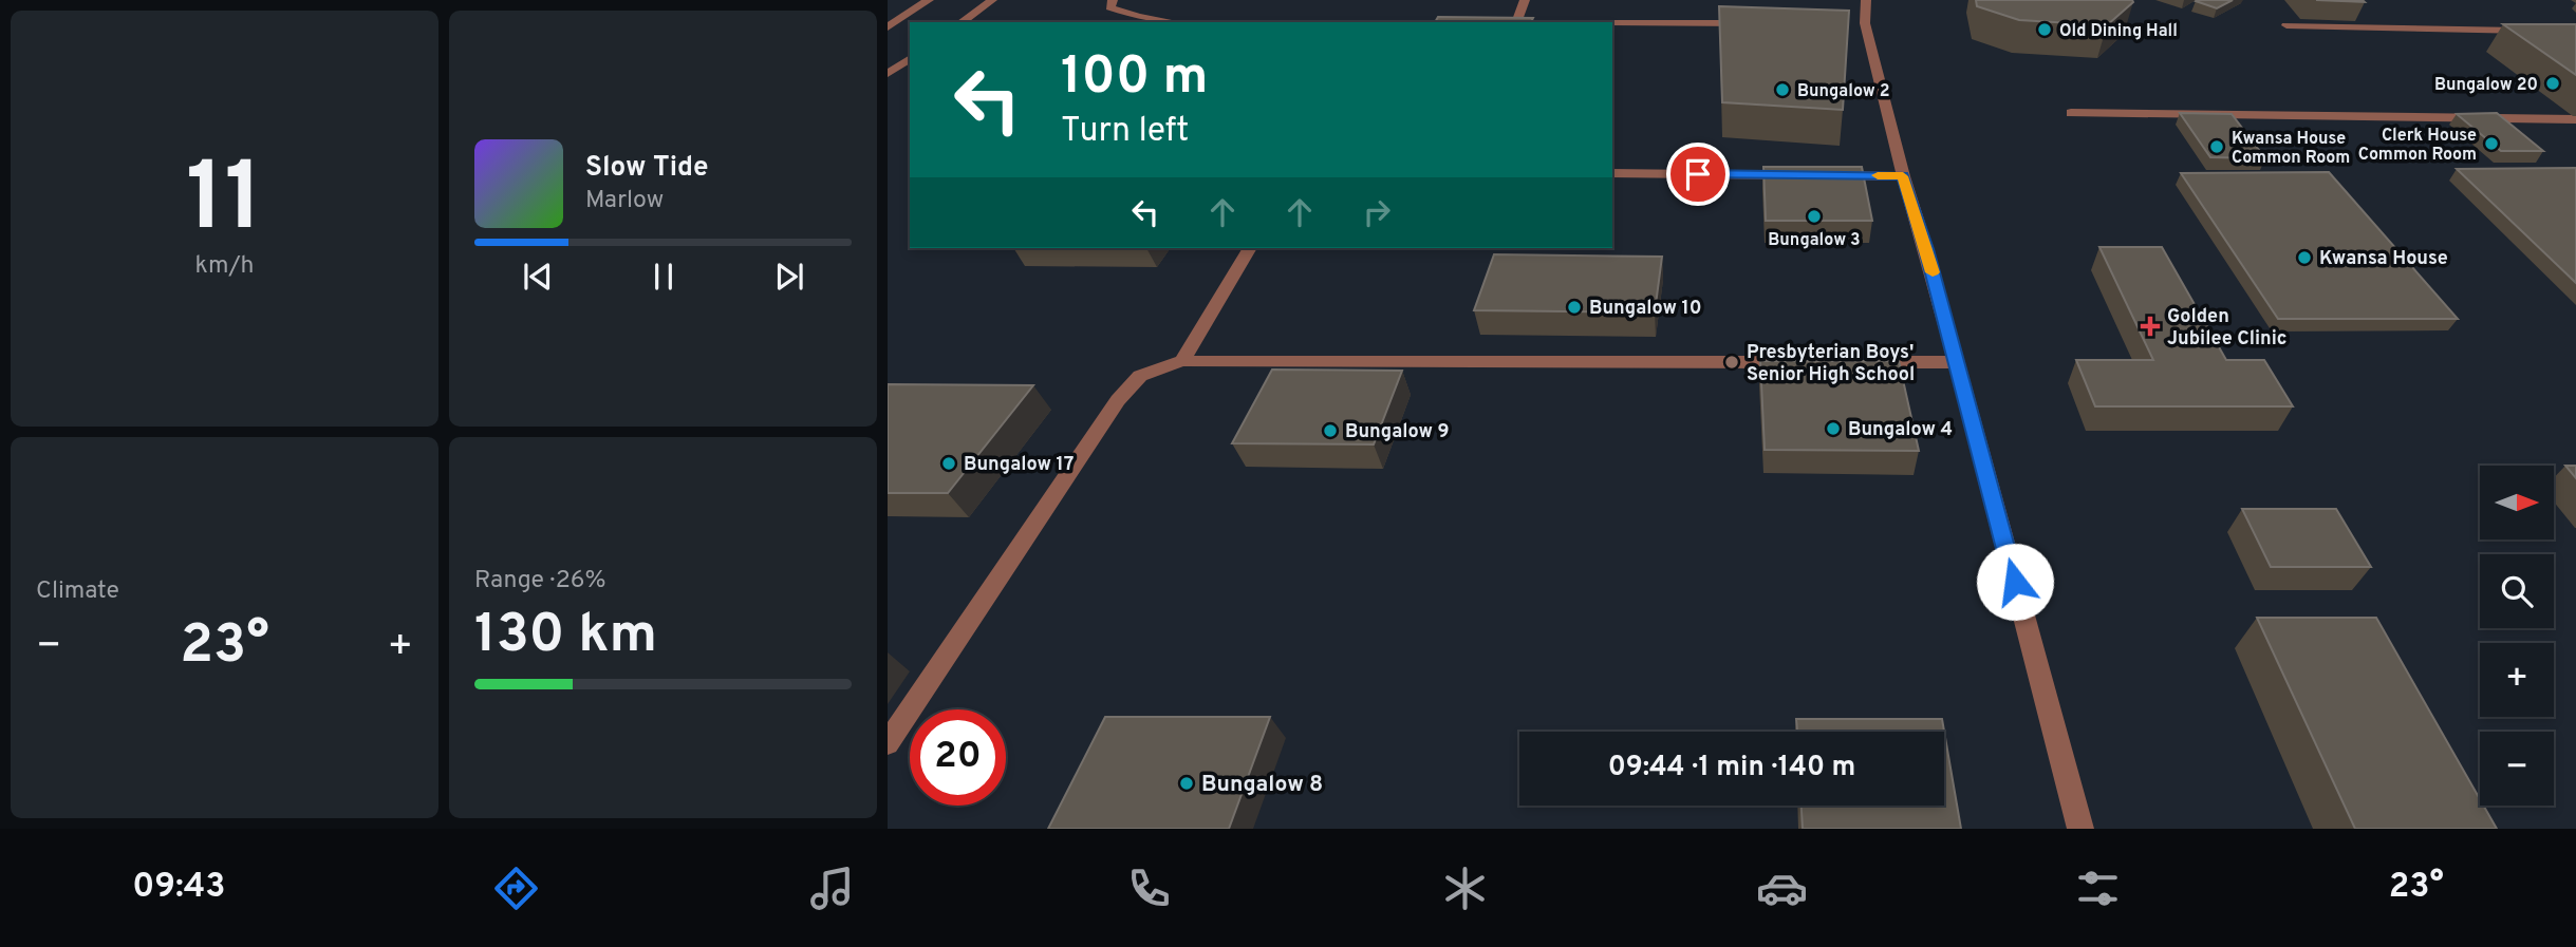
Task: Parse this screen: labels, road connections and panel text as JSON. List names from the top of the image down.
{
  "places": {
    "other": [
      "Old Dining Hall",
      "Bungalow 20",
      "Bungalow 2",
      "Clerk House Common Room",
      "Kwansa House Common Room",
      "Bungalow 3",
      "Kwansa House",
      "Bungalow 10",
      "Presbyterian Boys' Senior High School",
      "Bungalow 4",
      "Bungalow 9",
      "Bungalow 17",
      "Bungalow 8"
    ],
    "health": ["Golden Jubilee Clinic"]
  },
  "north": "right",
  "page": {
    "tile": [
      ["11", "km/h"],
      "Climate",
      ["Range · 26%", "130 km"]
    ],
    "turn": ["100 m", "Turn left"],
    "song": ["Slow Tide", "Marlow"],
    "map_buttons": ["+", "−"],
    "heat": ["−", "23°", "+"],
    "limit": "20",
    "trip": "09:44 · 1 min · 140 m",
    "tabs": ["09:43", "23°"]
  }
}
